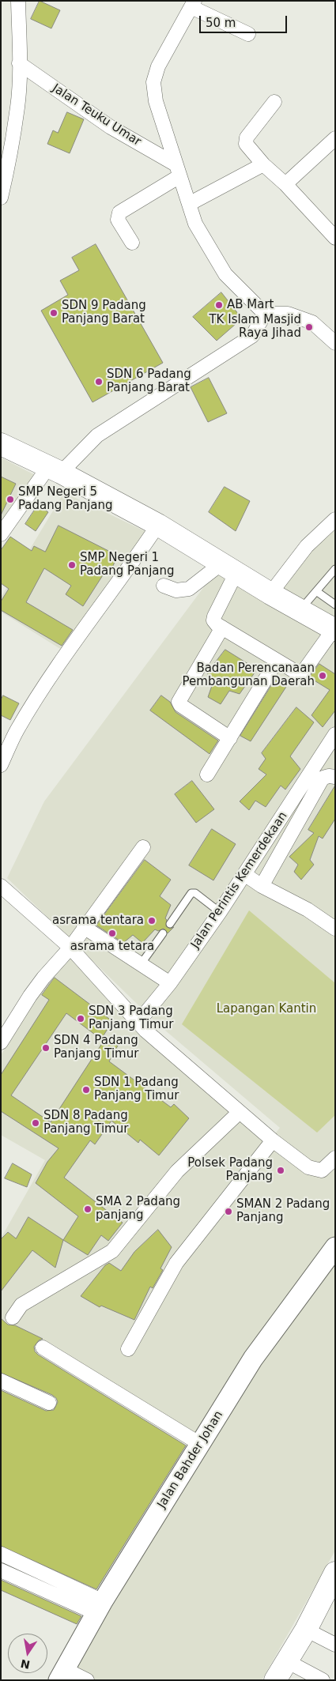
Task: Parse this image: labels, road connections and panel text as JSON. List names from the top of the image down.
{
  "streets": {
    "main road": ["Jalan Bahder Johan"],
    "street": ["Jalan Teuku Umar", "Jalan Perintis Kemerdekaan"]
  },
  "parks": ["Lapangan Kantin"],
  "places": [
    "AB Mart",
    "SDN 9 Padang Panjang Barat",
    "TK Islam Masjid Raya Jihad",
    "SDN 6 Padang Panjang Barat",
    "SMP Negeri 5 Padang Panjang",
    "SMP Negeri 1 Padang Panjang",
    "Badan Perencanaan Pembangunan Daerah",
    "asrama tentara",
    "asrama tetara",
    "SDN 3 Padang Panjang Timur",
    "SDN 4 Padang Panjang Timur",
    "SDN 1 Padang Panjang Timur",
    "SDN 8 Padang Panjang Timur",
    "Polsek Padang Panjang",
    "SMA 2 Padang panjang",
    "SMAN 2 Padang Panjang"
  ],
  "scale_bar": "50 m",
  "north": "bottom"
}
